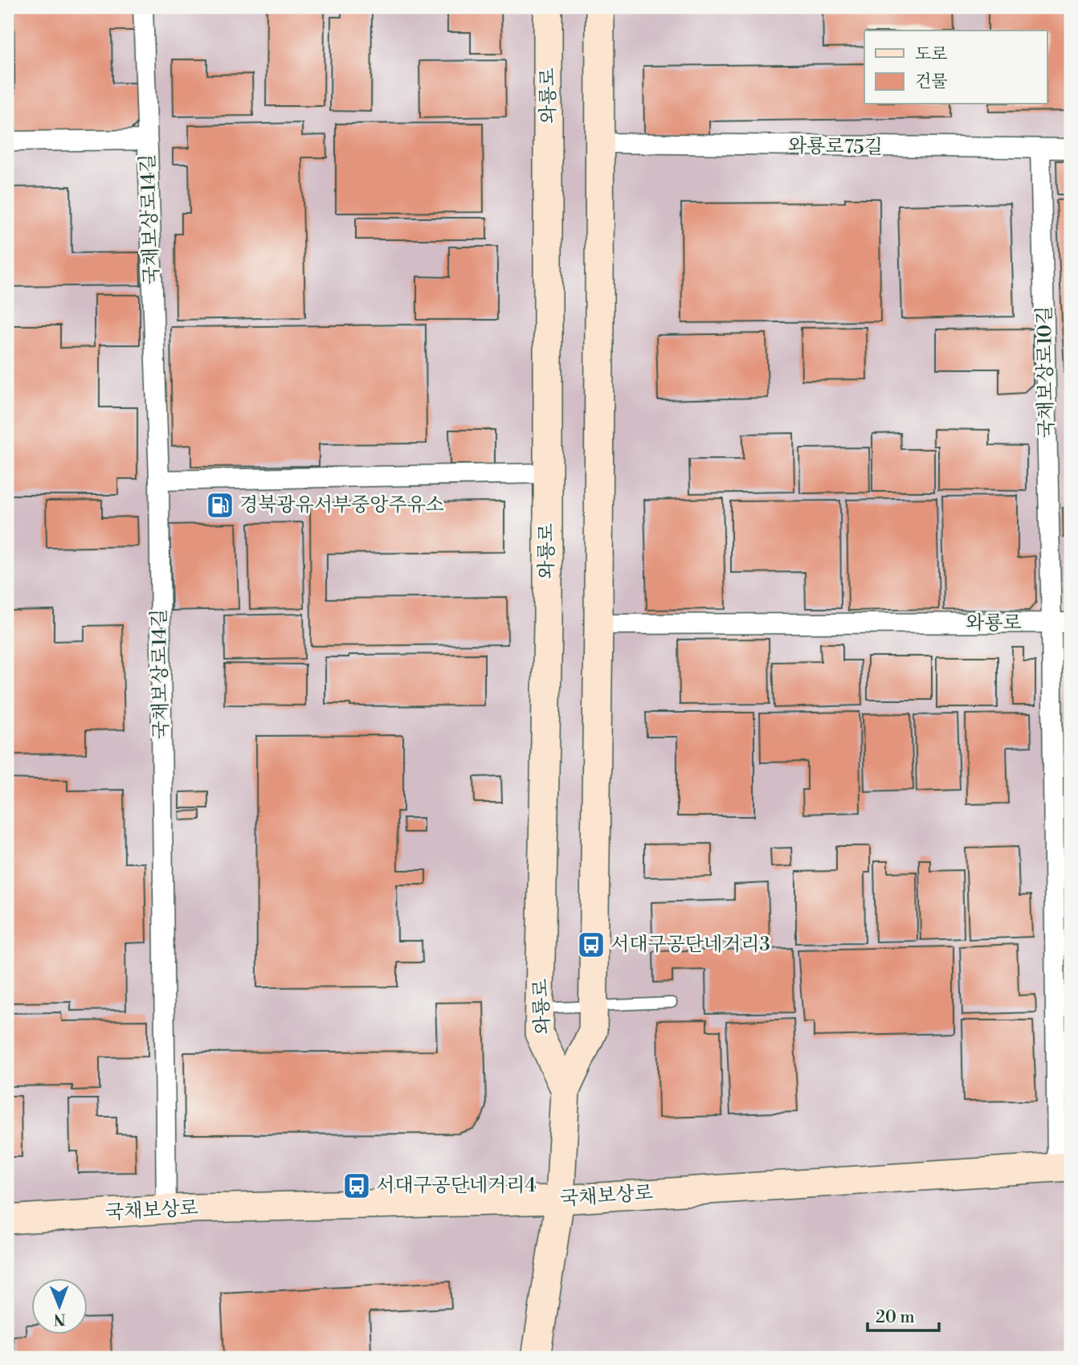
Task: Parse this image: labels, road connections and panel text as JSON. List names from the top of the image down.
{
  "streets": {
    "main road": ["와룡로", "국채보상로"],
    "street": ["와룡로75길", "국채보상로14길", "국채보상로10길"]
  },
  "crossings": [
    ["와룡로", "와룡로75길"],
    ["와룡로", "국채보상로10길"],
    ["와룡로", "국채보상로"],
    ["와룡로75길", "국채보상로10길"],
    ["국채보상로14길", "국채보상로"],
    ["국채보상로10길", "국채보상로"]
  ],
  "places": {
    "fuel station": ["경북광유서부중앙주유소"],
    "bus stop": ["서대구공단네거리3", "서대구공단네거리4"]
  },
  "legend": ["도로", "건물"],
  "scale_bar": "20 m",
  "north": "bottom"
}
